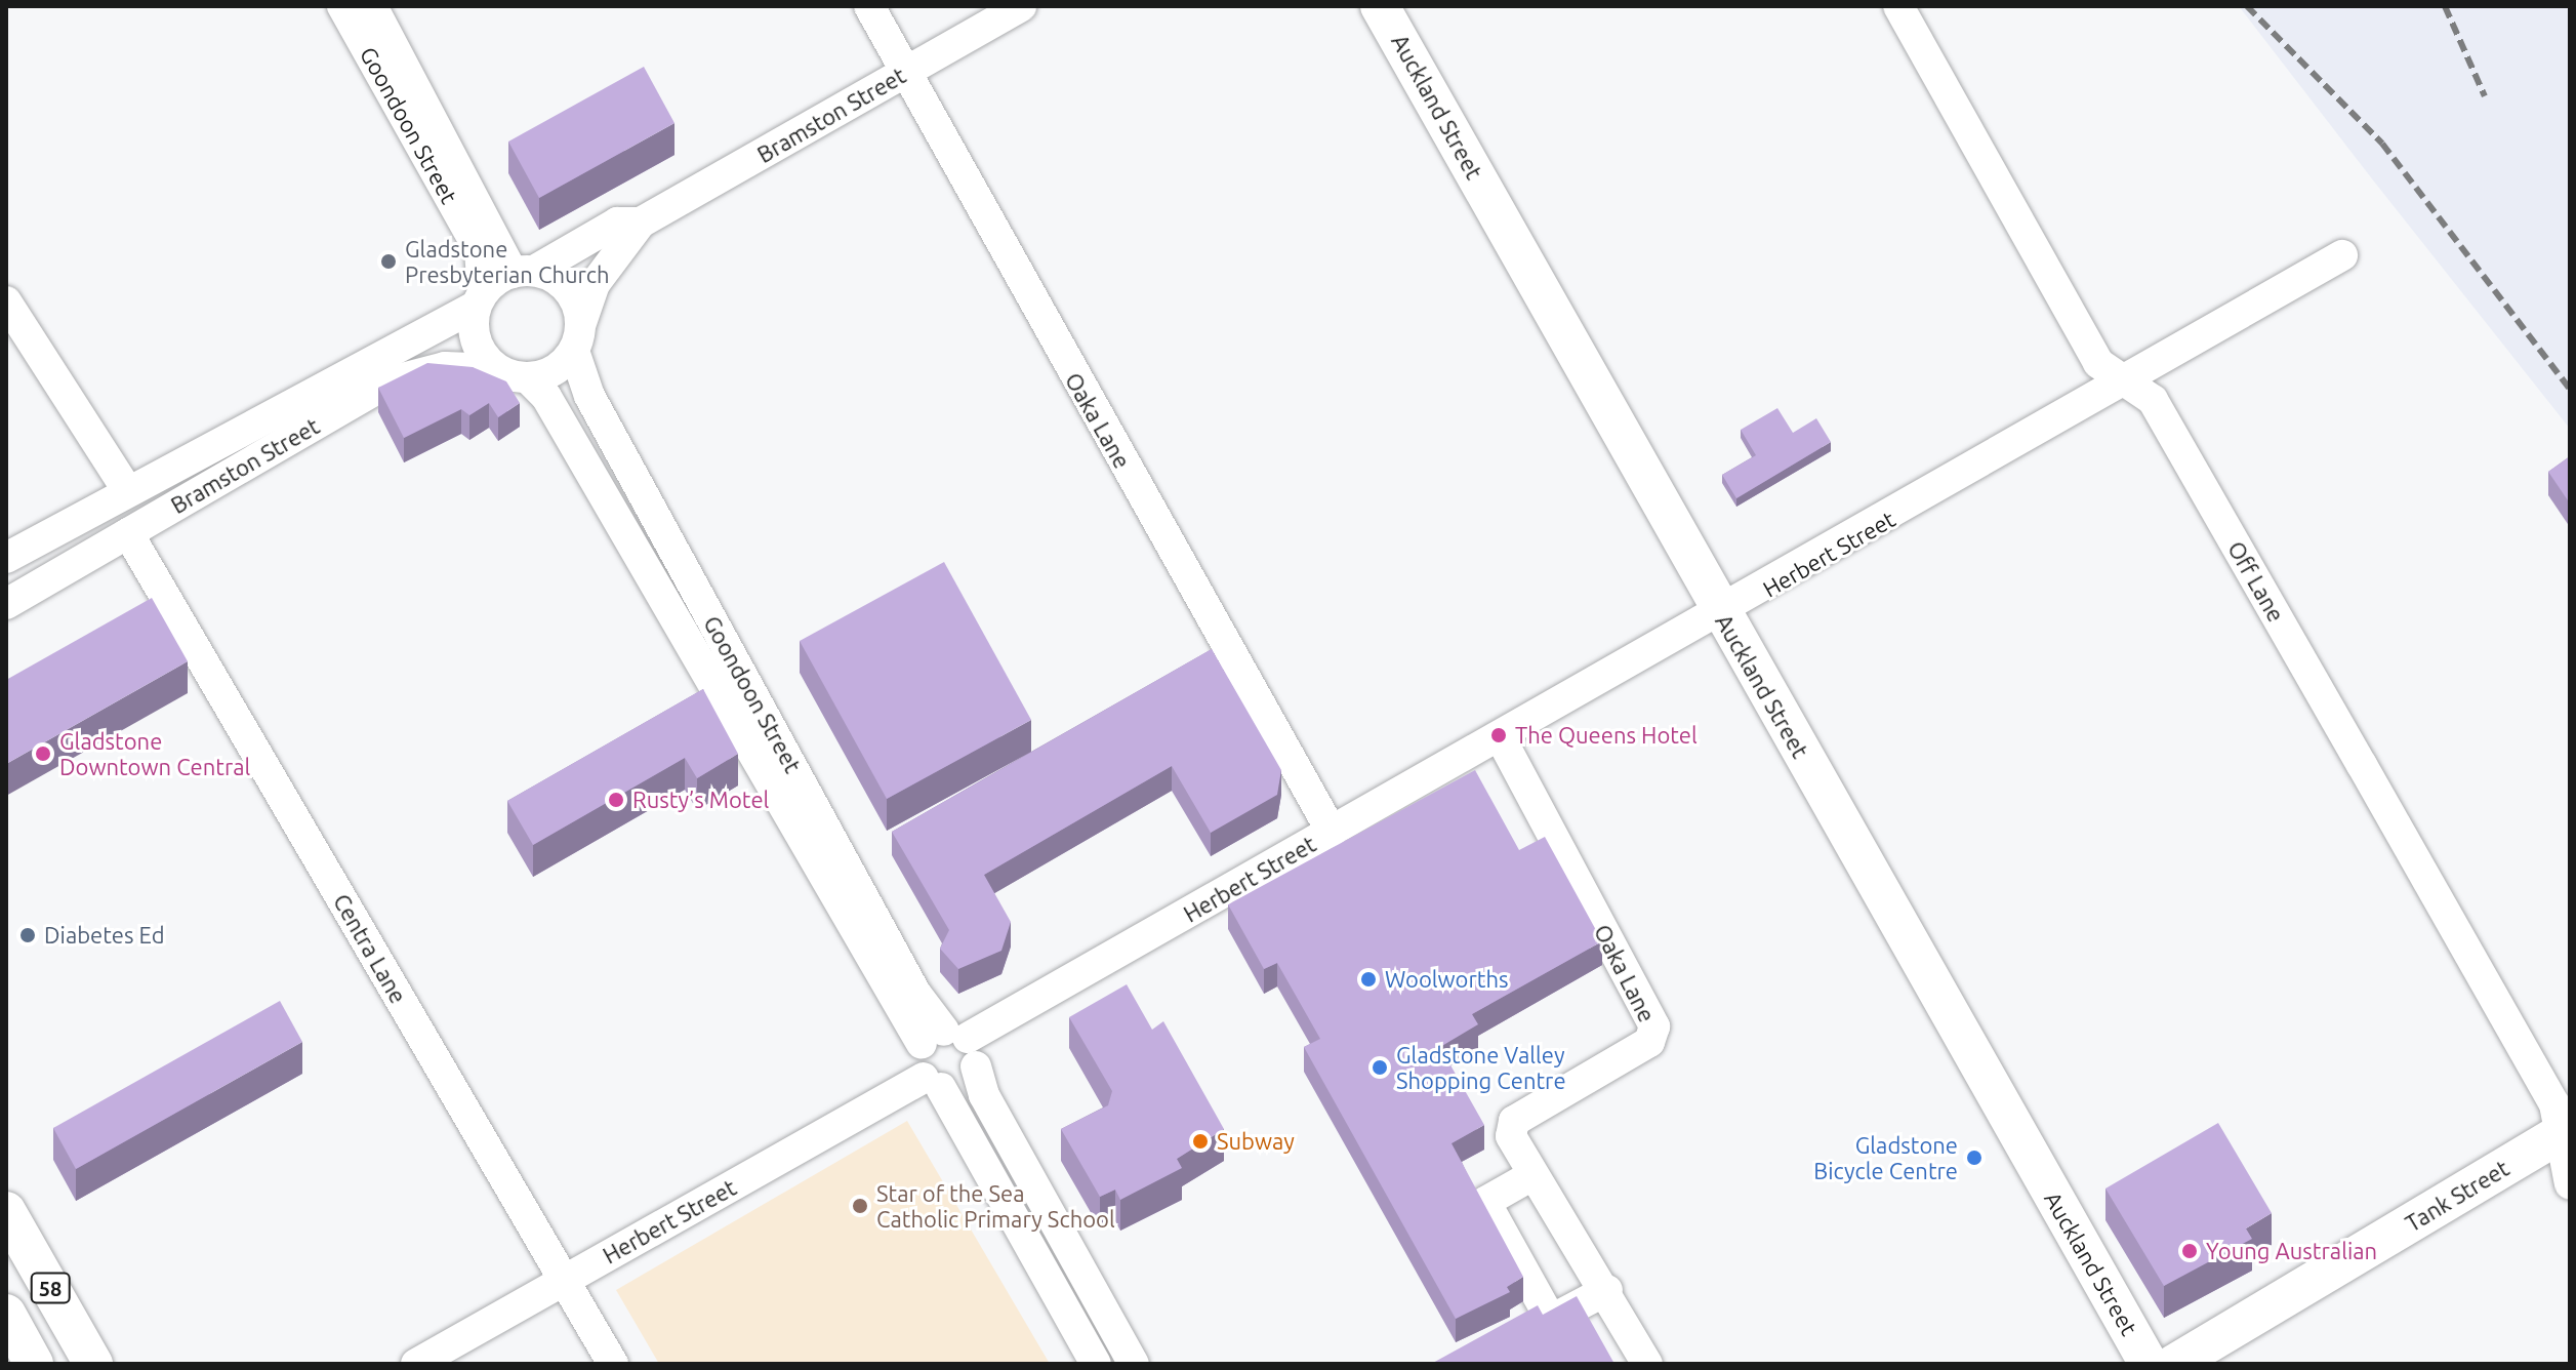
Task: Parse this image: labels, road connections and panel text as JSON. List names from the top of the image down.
{
  "streets": {
    "main road": ["Auckland Street", "Tank Street", "58"],
    "street": [
      "Bramston Street",
      "Goondoon Street",
      "Oaka Lane",
      "Herbert Street",
      "Off Lane",
      "Centra Lane"
    ]
  },
  "crossings": [
    ["Auckland Street", "Herbert Street"],
    ["Bramston Street", "Goondoon Street"],
    ["Bramston Street", "Oaka Lane"],
    ["Bramston Street", "Centra Lane"],
    ["Goondoon Street", "Herbert Street"],
    ["Oaka Lane", "Herbert Street"],
    ["Herbert Street", "Off Lane"],
    ["Herbert Street", "Centra Lane"],
    ["Off Lane", "Tank Street"]
  ],
  "places": [
    "Gladstone Presbyterian Church",
    "The Queens Hotel",
    "Gladstone Downtown Central",
    "Rusty’s Motel",
    "Diabetes Ed",
    "Woolworths",
    "Gladstone Valley Shopping Centre",
    "Subway",
    "Gladstone Bicycle Centre",
    "Star of the Sea Catholic Primary School",
    "Young Australian"
  ]
}
